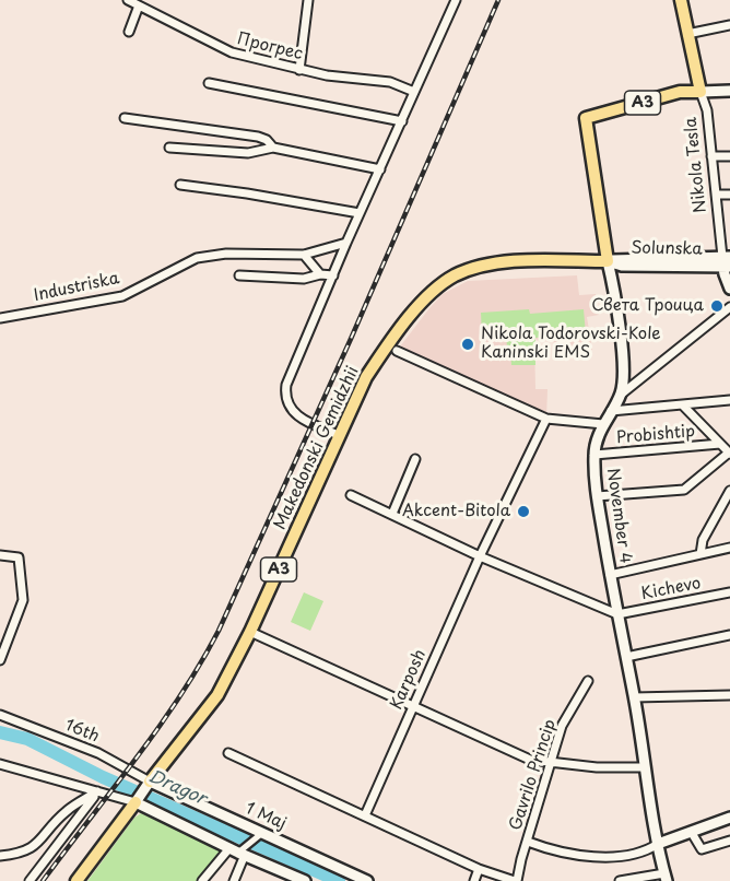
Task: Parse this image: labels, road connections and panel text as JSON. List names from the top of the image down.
{
  "streets": {
    "main road": [
      "A3",
      "Nikola Tesla",
      "Makedonski Gemidzhii",
      "November 4"
    ],
    "street": [
      "Прогрес",
      "Solunska",
      "Industriska",
      "Probishtip",
      "Kichevo",
      "Karposh",
      "16th",
      "Gavrilo Princip",
      "1 Maj"
    ]
  },
  "crossings": [
    ["A3", "Makedonski Gemidzhii"],
    ["A3", "16th"],
    ["A3", "1 Maj"],
    ["Nikola Tesla", "Solunska"],
    ["Nikola Tesla", "November 4"],
    ["Solunska", "Makedonski Gemidzhii"],
    ["Solunska", "November 4"],
    ["Probishtip", "November 4"],
    ["Makedonski Gemidzhii", "November 4"],
    ["Makedonski Gemidzhii", "16th"],
    ["Makedonski Gemidzhii", "1 Maj"],
    ["November 4", "Kichevo"],
    ["16th", "1 Maj"]
  ],
  "water": ["Dragor"],
  "places": ["Света Троица", "Nikola Todorovski-Kole Kaninski EMS", "Akcent-Bitola"]
}
